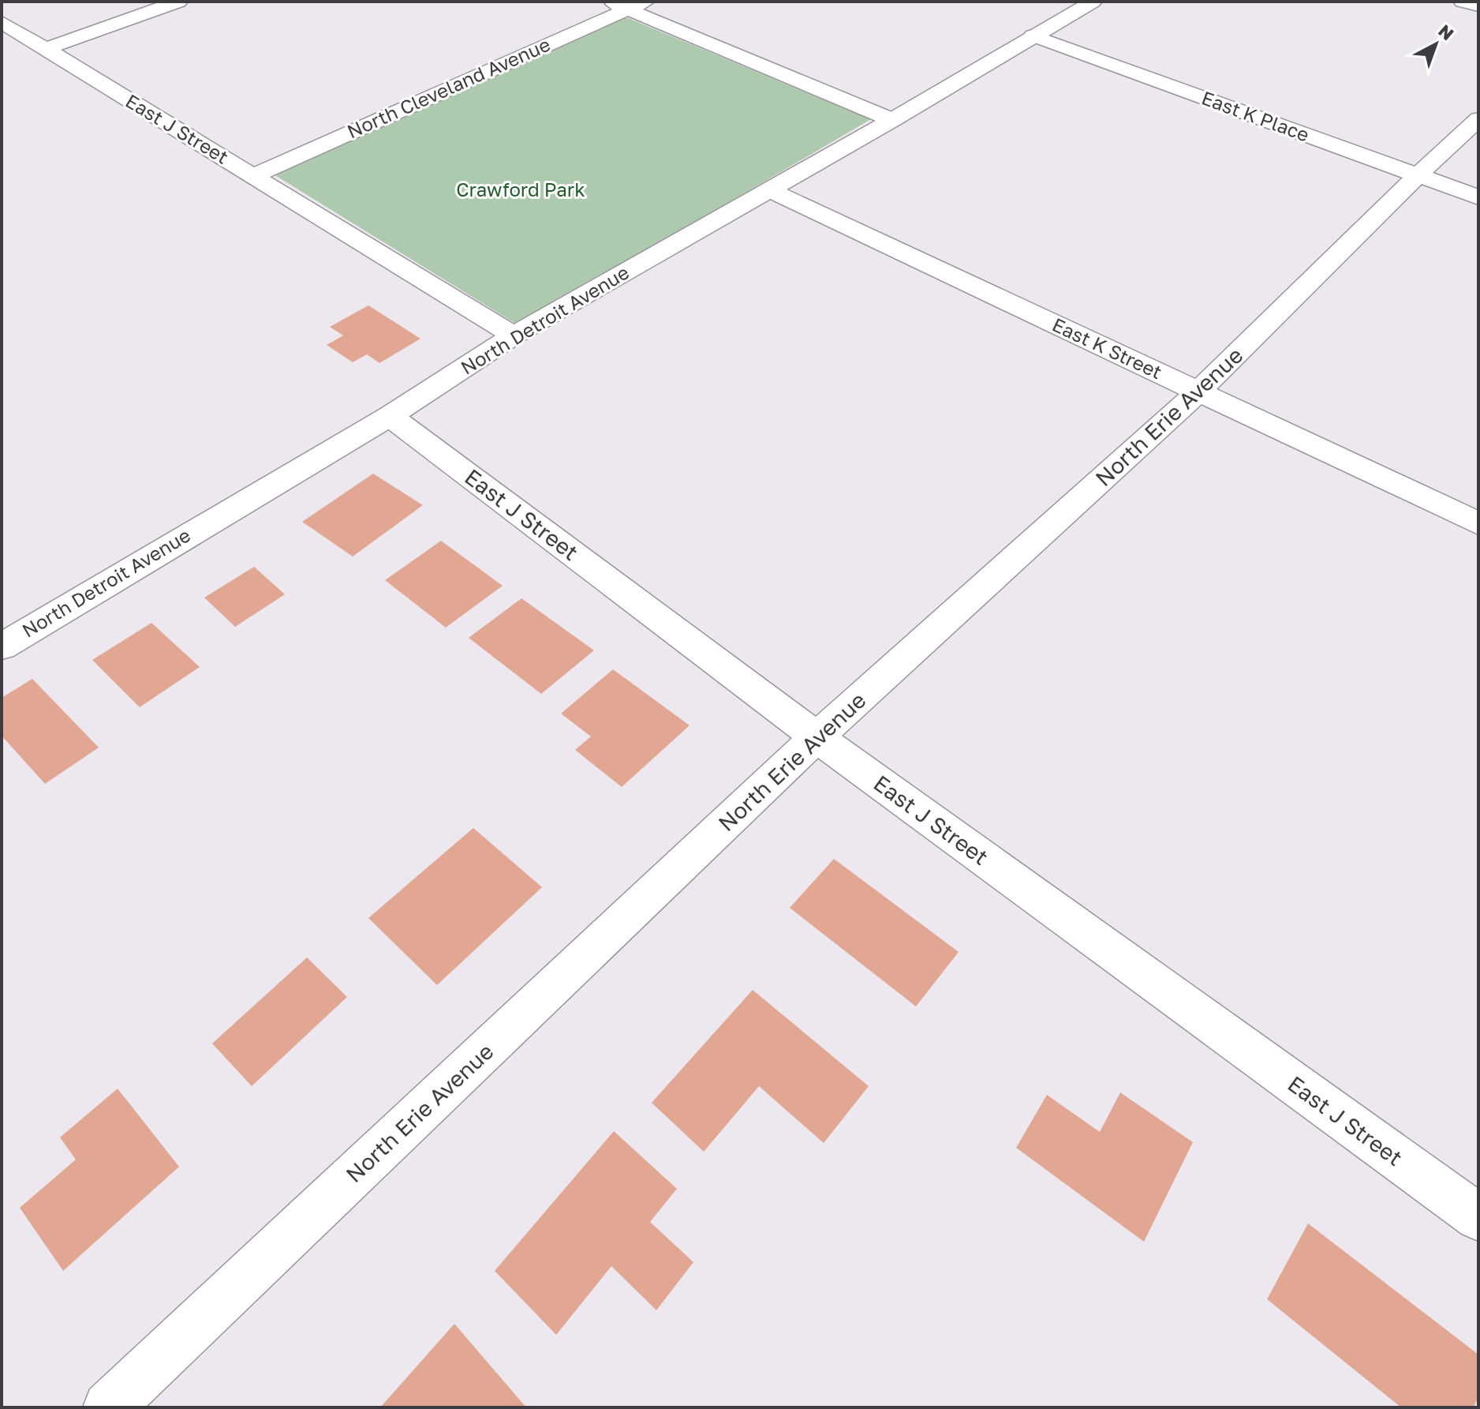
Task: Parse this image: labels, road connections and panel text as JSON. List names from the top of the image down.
{
  "streets": {
    "street": [
      "North Cleveland Avenue",
      "East K Place",
      "East J Street",
      "North Detroit Avenue",
      "East K Street",
      "North Erie Avenue"
    ]
  },
  "crossings": [
    ["North Cleveland Avenue", "East J Street"],
    ["East K Place", "North Detroit Avenue"],
    ["East K Place", "North Erie Avenue"],
    ["East J Street", "North Detroit Avenue"],
    ["East J Street", "North Erie Avenue"],
    ["North Detroit Avenue", "East K Street"],
    ["East K Street", "North Erie Avenue"]
  ],
  "parks": ["Crawford Park"],
  "north": "top right"
}
